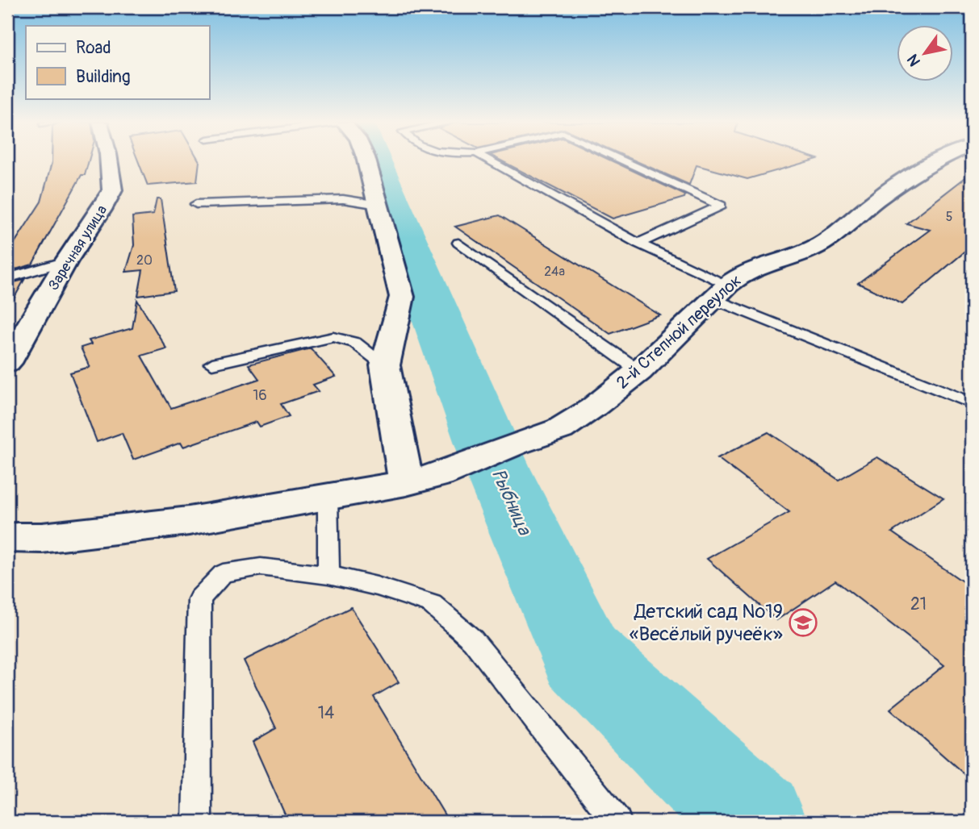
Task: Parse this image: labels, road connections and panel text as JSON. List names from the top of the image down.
{
  "streets": {
    "street": ["Заречная улица", "2-й Степной переулок"]
  },
  "water": ["Рыбница"],
  "places": {
    "school or university": ["Детский сад №19 «Весёлый ручеёк»"]
  },
  "house_numbers": [
    "5",
    "20",
    "24а",
    "16",
    "21",
    "14"
  ],
  "legend": ["Road", "Building"],
  "north": "bottom left"
}
